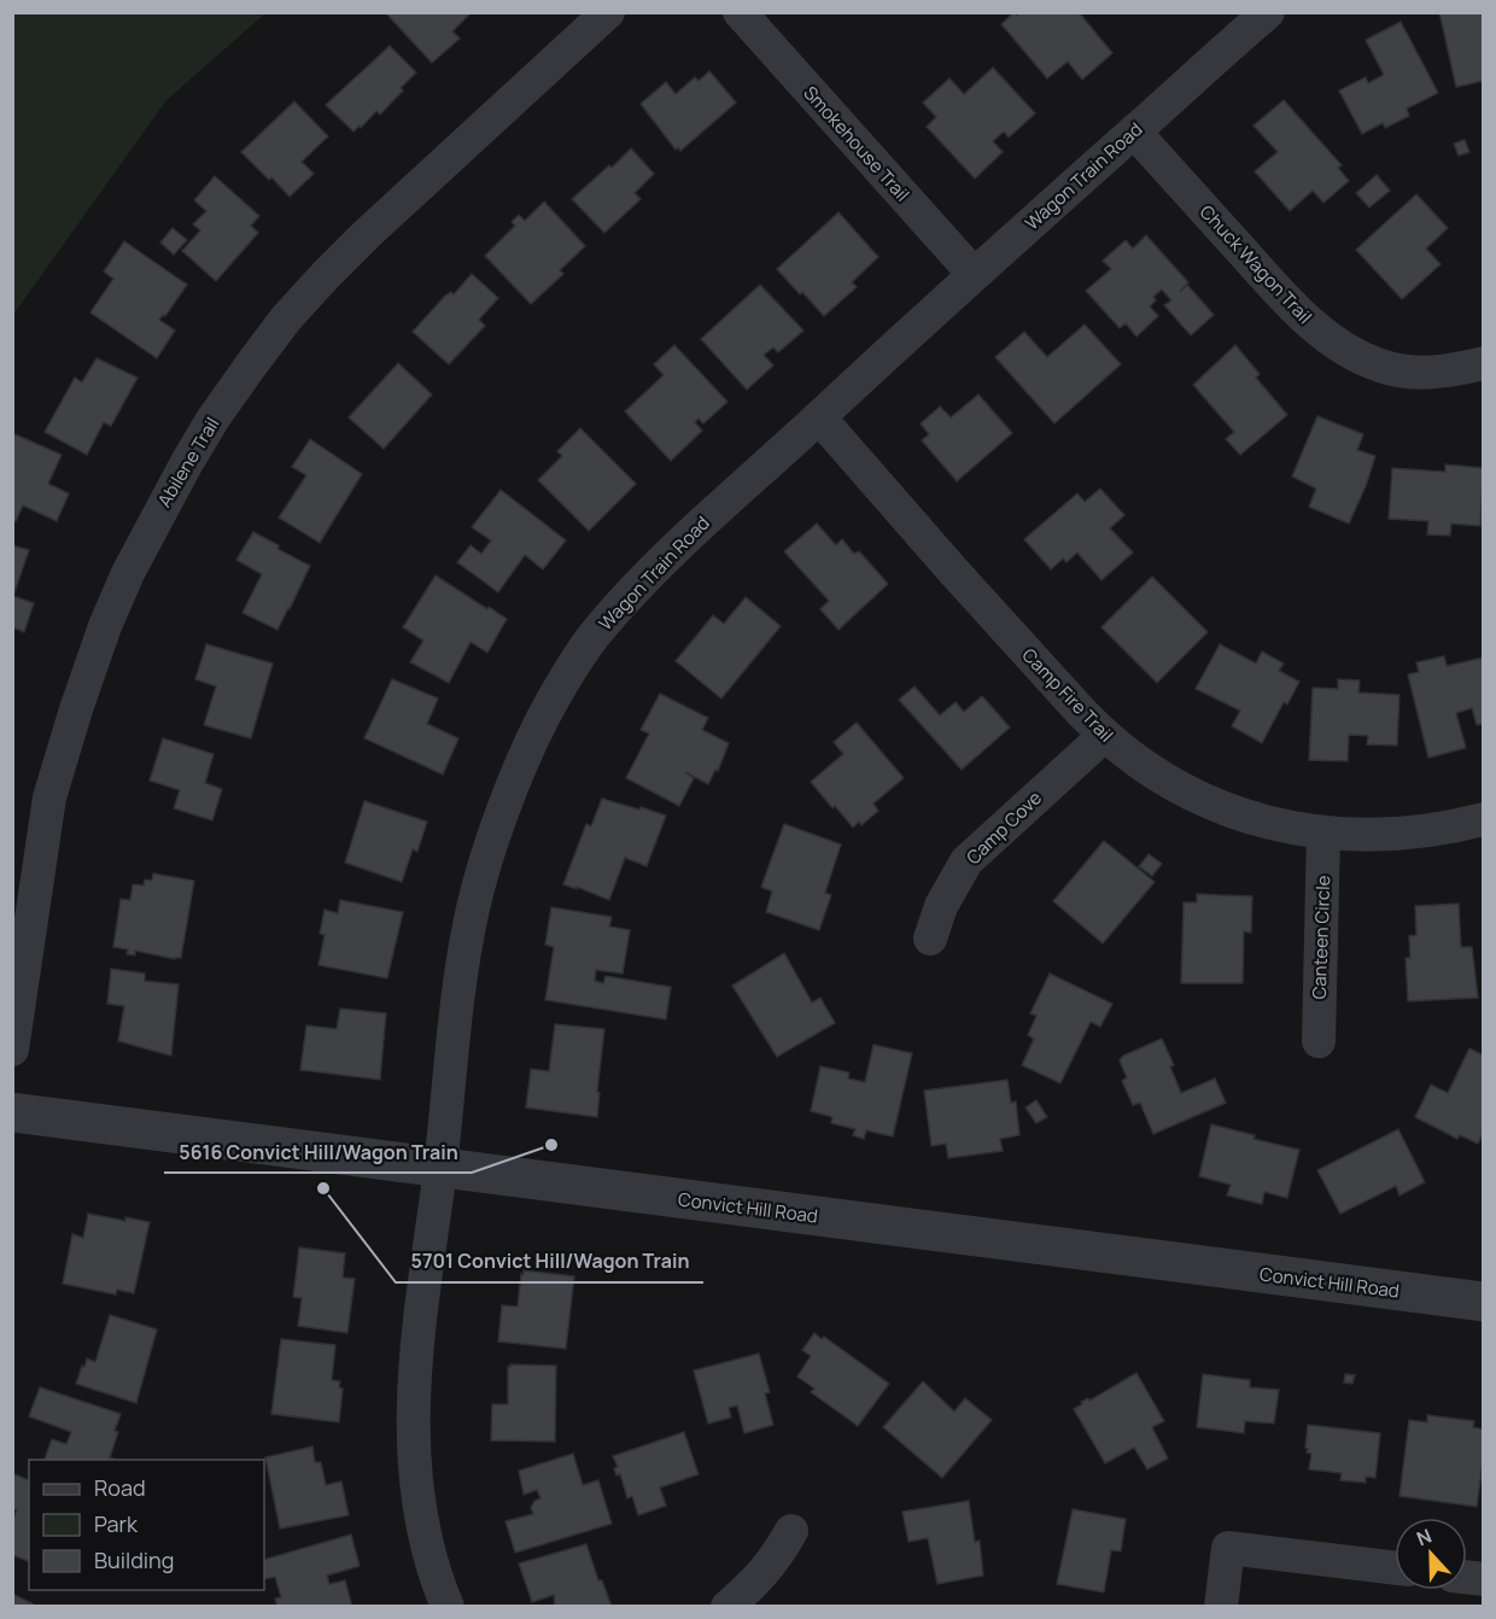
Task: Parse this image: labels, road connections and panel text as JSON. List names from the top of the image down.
{
  "streets": {
    "street": [
      "Smokehouse Trail",
      "Wagon Train Road",
      "Chuck Wagon Trail",
      "Abilene Trail",
      "Camp Fire Trail",
      "Camp Cove",
      "Canteen Circle",
      "Convict Hill Road"
    ]
  },
  "crossings": [
    ["Smokehouse Trail", "Wagon Train Road"],
    ["Wagon Train Road", "Chuck Wagon Trail"],
    ["Wagon Train Road", "Camp Fire Trail"],
    ["Wagon Train Road", "Convict Hill Road"],
    ["Camp Fire Trail", "Camp Cove"],
    ["Camp Fire Trail", "Canteen Circle"]
  ],
  "places": ["5616 Convict Hill/Wagon Train", "5701 Convict Hill/Wagon Train"],
  "legend": ["Road", "Park", "Building"],
  "north": "top"
}
